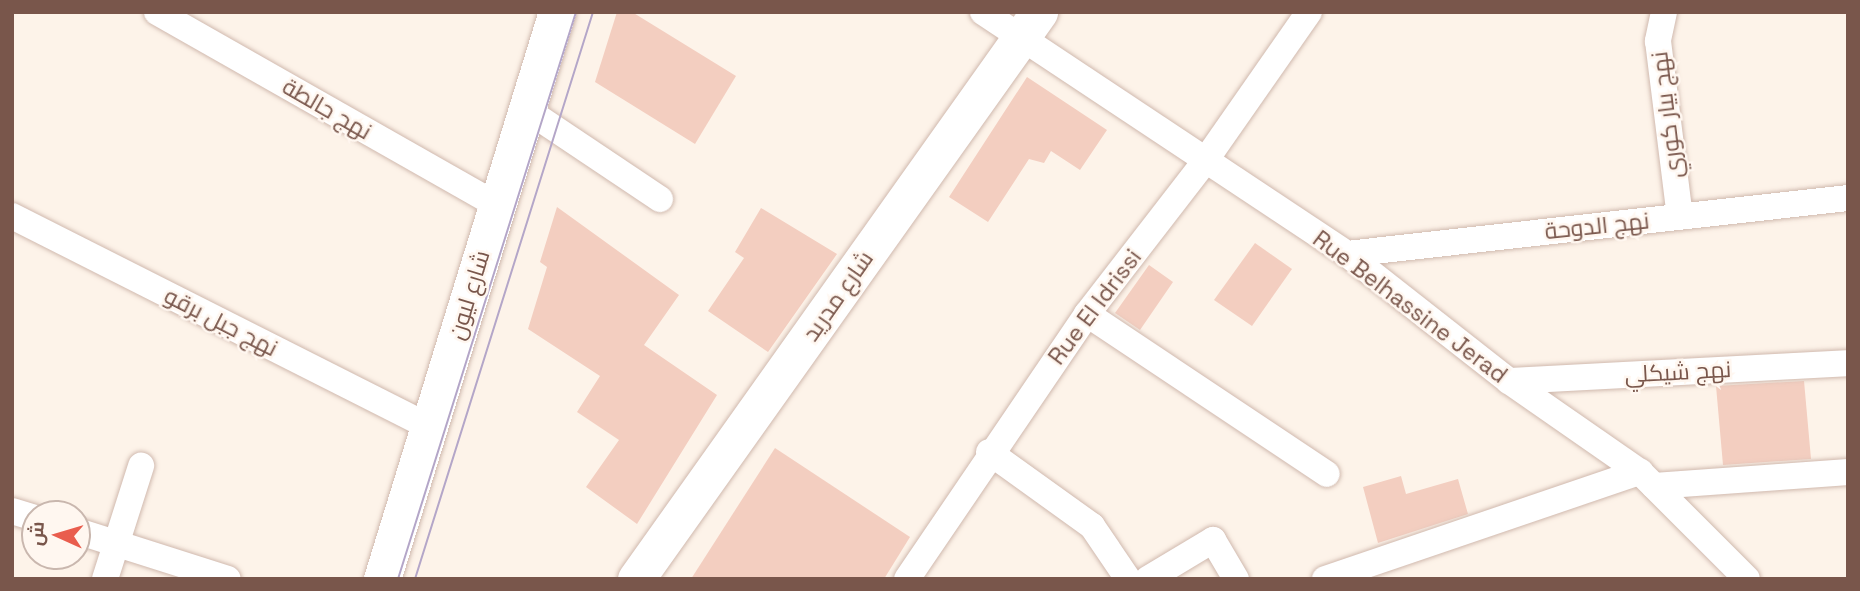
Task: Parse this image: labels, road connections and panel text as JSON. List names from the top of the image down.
{
  "streets": {
    "street": [
      "نهج جالطة",
      "نهج بيار كوري",
      "نهج الدوحة",
      "شارع ليون",
      "شارع مدريد",
      "Rue El Idrissi",
      "Rue Belhassine Jerad",
      "نهج جبل برقو",
      "نهج شيكلي"
    ]
  },
  "crossings": [
    ["نهج جالطة", "شارع ليون"],
    ["نهج بيار كوري", "نهج الدوحة"],
    ["نهج الدوحة", "Rue Belhassine Jerad"],
    ["شارع ليون", "نهج جبل برقو"],
    ["شارع مدريد", "Rue Belhassine Jerad"],
    ["Rue El Idrissi", "Rue Belhassine Jerad"],
    ["Rue Belhassine Jerad", "نهج شيكلي"]
  ],
  "north": "left"
}
